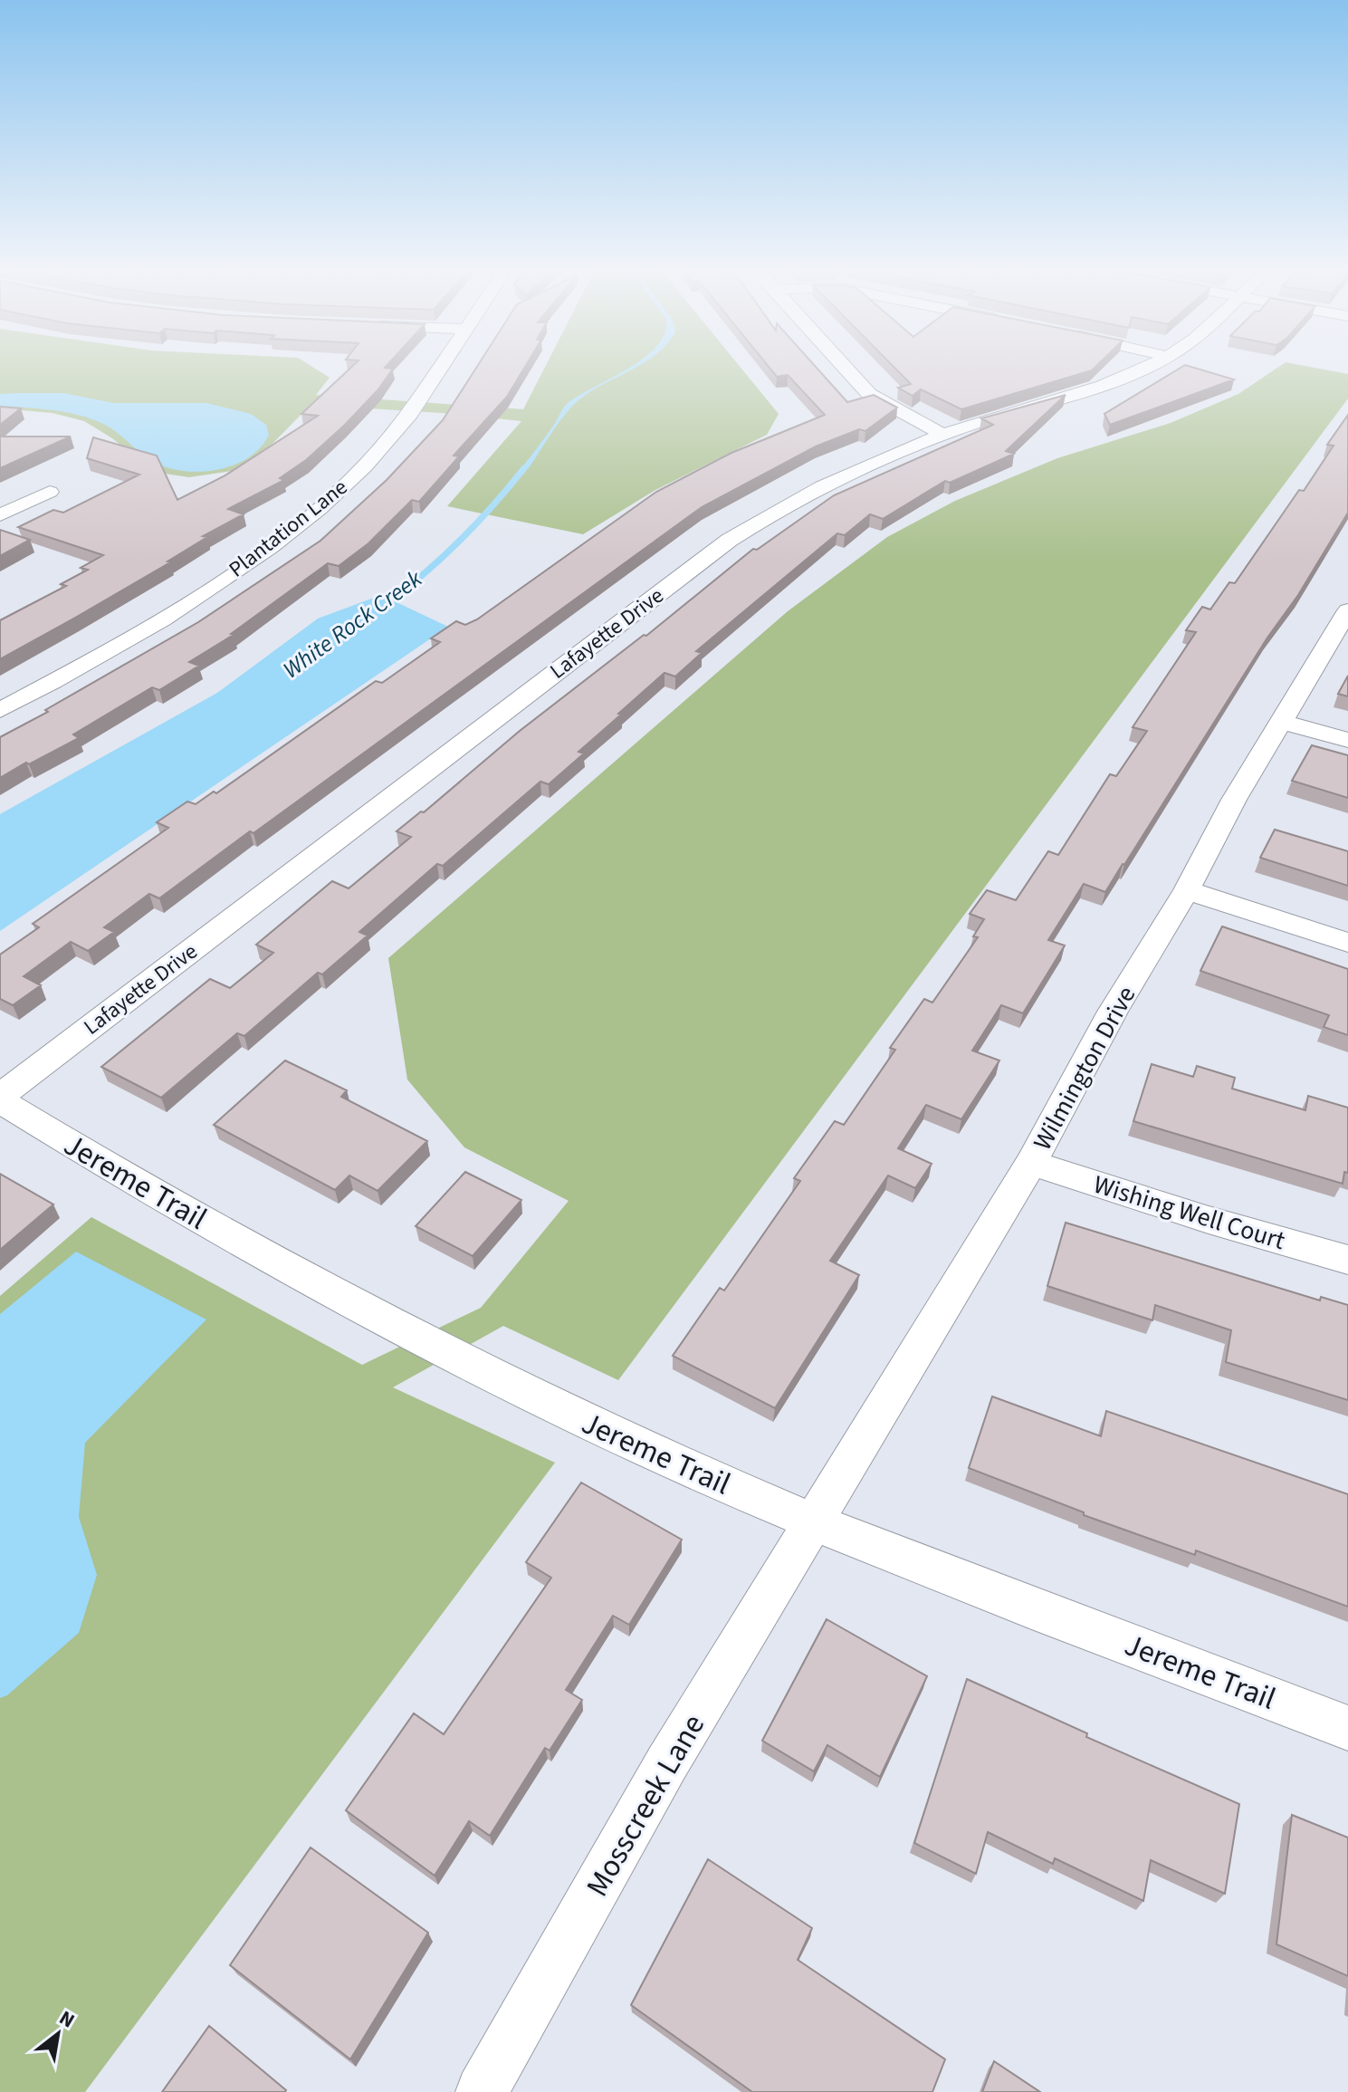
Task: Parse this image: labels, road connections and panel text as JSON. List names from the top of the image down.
{
  "streets": {
    "street": [
      "Plantation Lane",
      "Lafayette Drive",
      "Wilmington Drive",
      "Jereme Trail",
      "Wishing Well Court",
      "Mosscreek Lane"
    ]
  },
  "crossings": [
    ["Lafayette Drive", "Jereme Trail"],
    ["Wilmington Drive", "Jereme Trail"],
    ["Wilmington Drive", "Wishing Well Court"],
    ["Wilmington Drive", "Mosscreek Lane"],
    ["Jereme Trail", "Mosscreek Lane"]
  ],
  "water": ["White Rock Creek"],
  "north": "top right"
}
